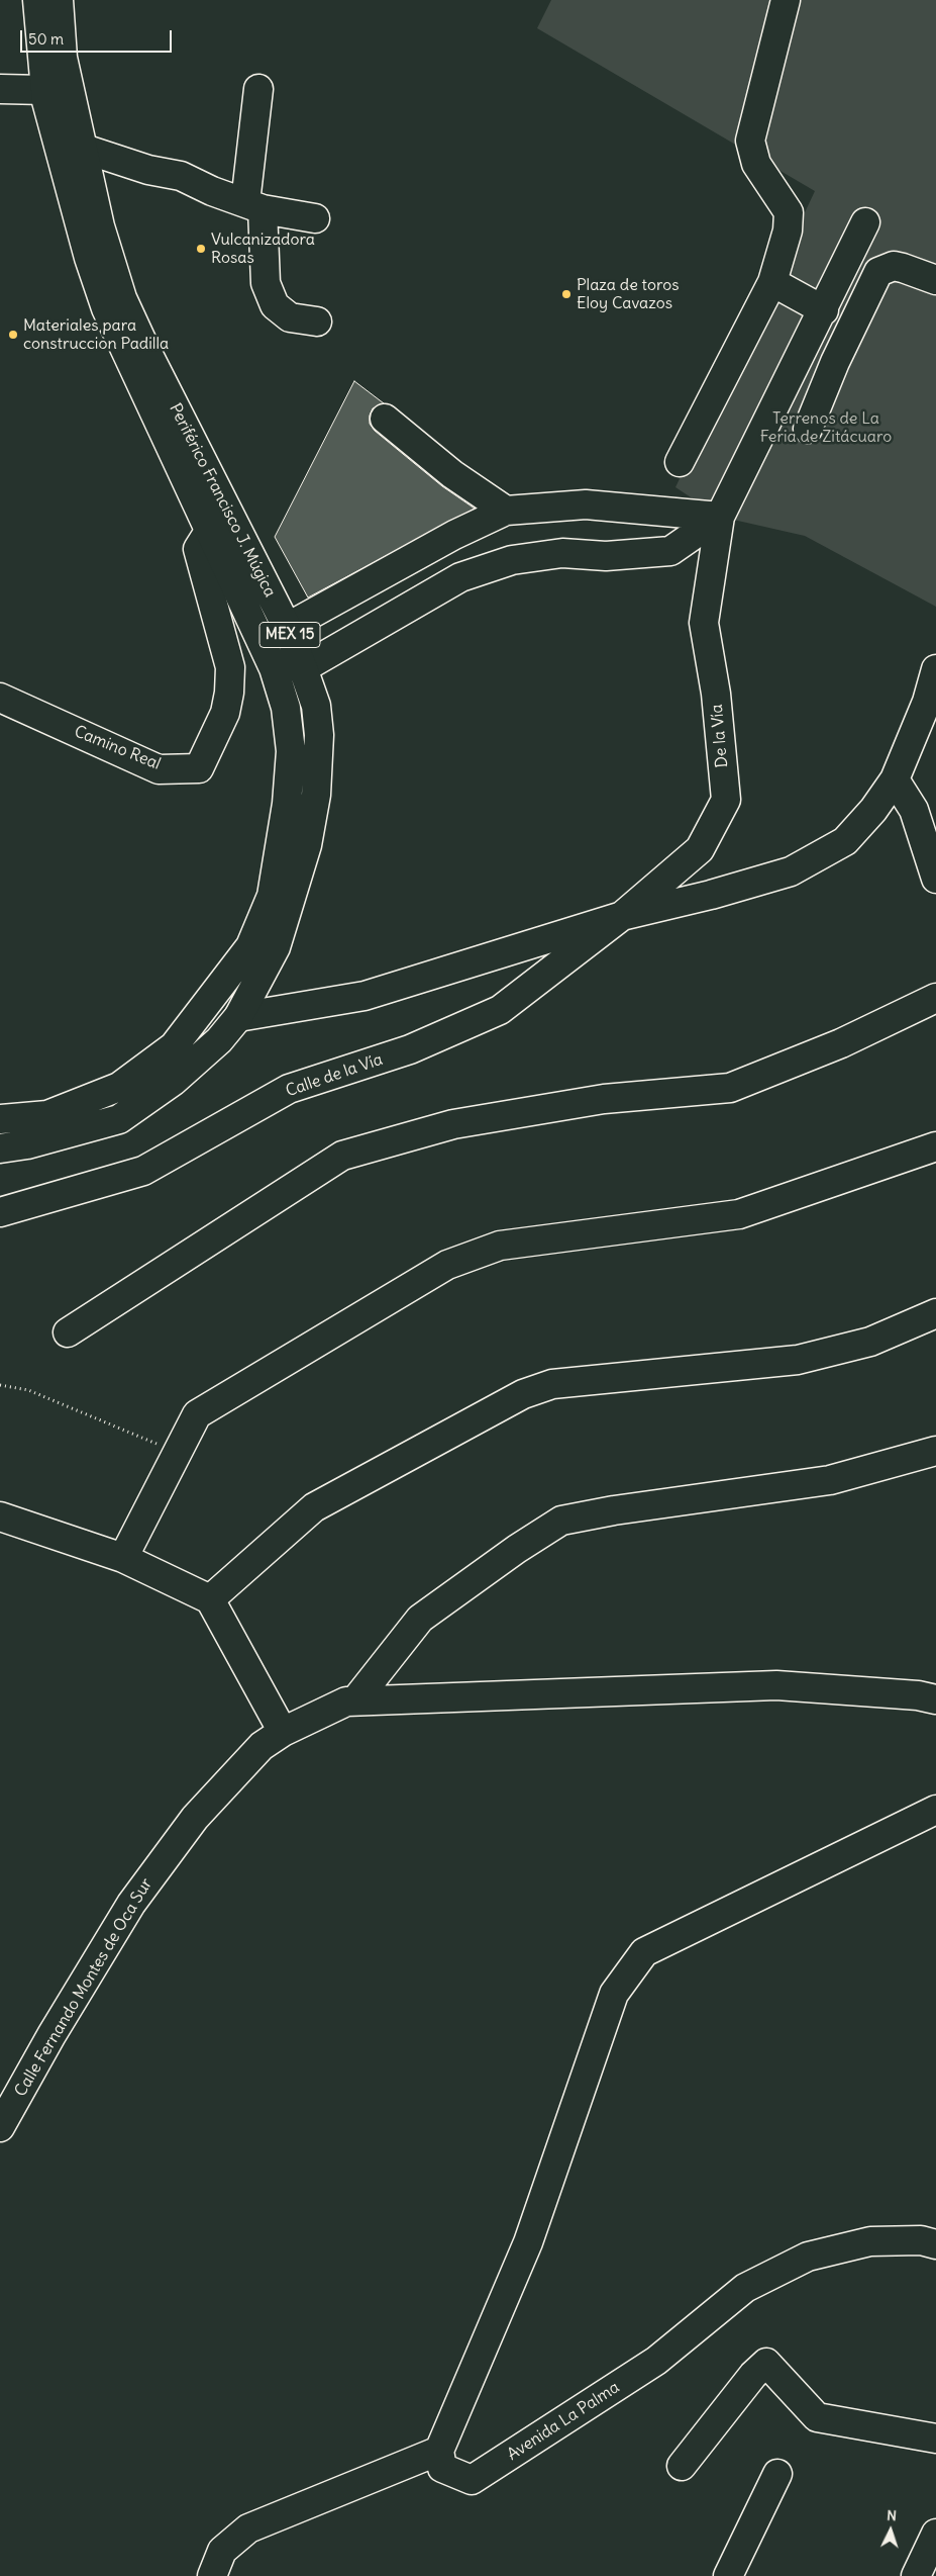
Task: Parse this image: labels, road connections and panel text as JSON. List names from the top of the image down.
{
  "streets": {
    "street": [
      "Periférico Francisco J. Múgica",
      "MEX 15",
      "De la Vía",
      "Camino Real",
      "Calle de la Vía",
      "Calle Fernando Montes de Oca Sur",
      "Avenida La Palma"
    ]
  },
  "crossings": [
    ["Periférico Francisco J. Múgica", "Camino Real"],
    ["De la Vía", "Calle de la Vía"]
  ],
  "parks": ["Terrenos de La Feria de Zitácuaro"],
  "places": ["Vulcanizadora Rosas", "Plaza de toros Eloy Cavazos", "Materiales para construccion Padilla"],
  "scale_bar": "50 m",
  "north": "top"
}
